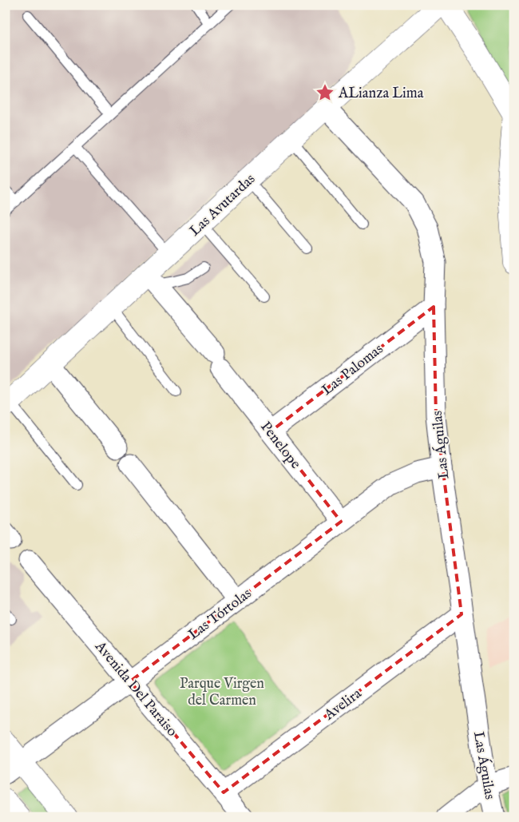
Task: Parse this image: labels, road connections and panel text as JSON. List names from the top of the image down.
{
  "streets": {
    "street": [
      "Las Avutardas",
      "Las Palomas",
      "Penelope",
      "Las Águilas",
      "Las Tórtolas",
      "Avenida Del Paraiso",
      "Avelira"
    ]
  },
  "crossings": [
    ["Las Avutardas", "Penelope"],
    ["Las Avutardas", "Las Águilas"],
    ["Las Palomas", "Penelope"],
    ["Las Palomas", "Las Águilas"],
    ["Penelope", "Las Tórtolas"],
    ["Las Águilas", "Las Tórtolas"],
    ["Las Águilas", "Avelira"],
    ["Las Tórtolas", "Avenida Del Paraiso"],
    ["Avenida Del Paraiso", "Avelira"]
  ],
  "parks": ["Parque Virgen del Carmen"],
  "places": {
    "place": ["ALianza Lima"]
  }
}
